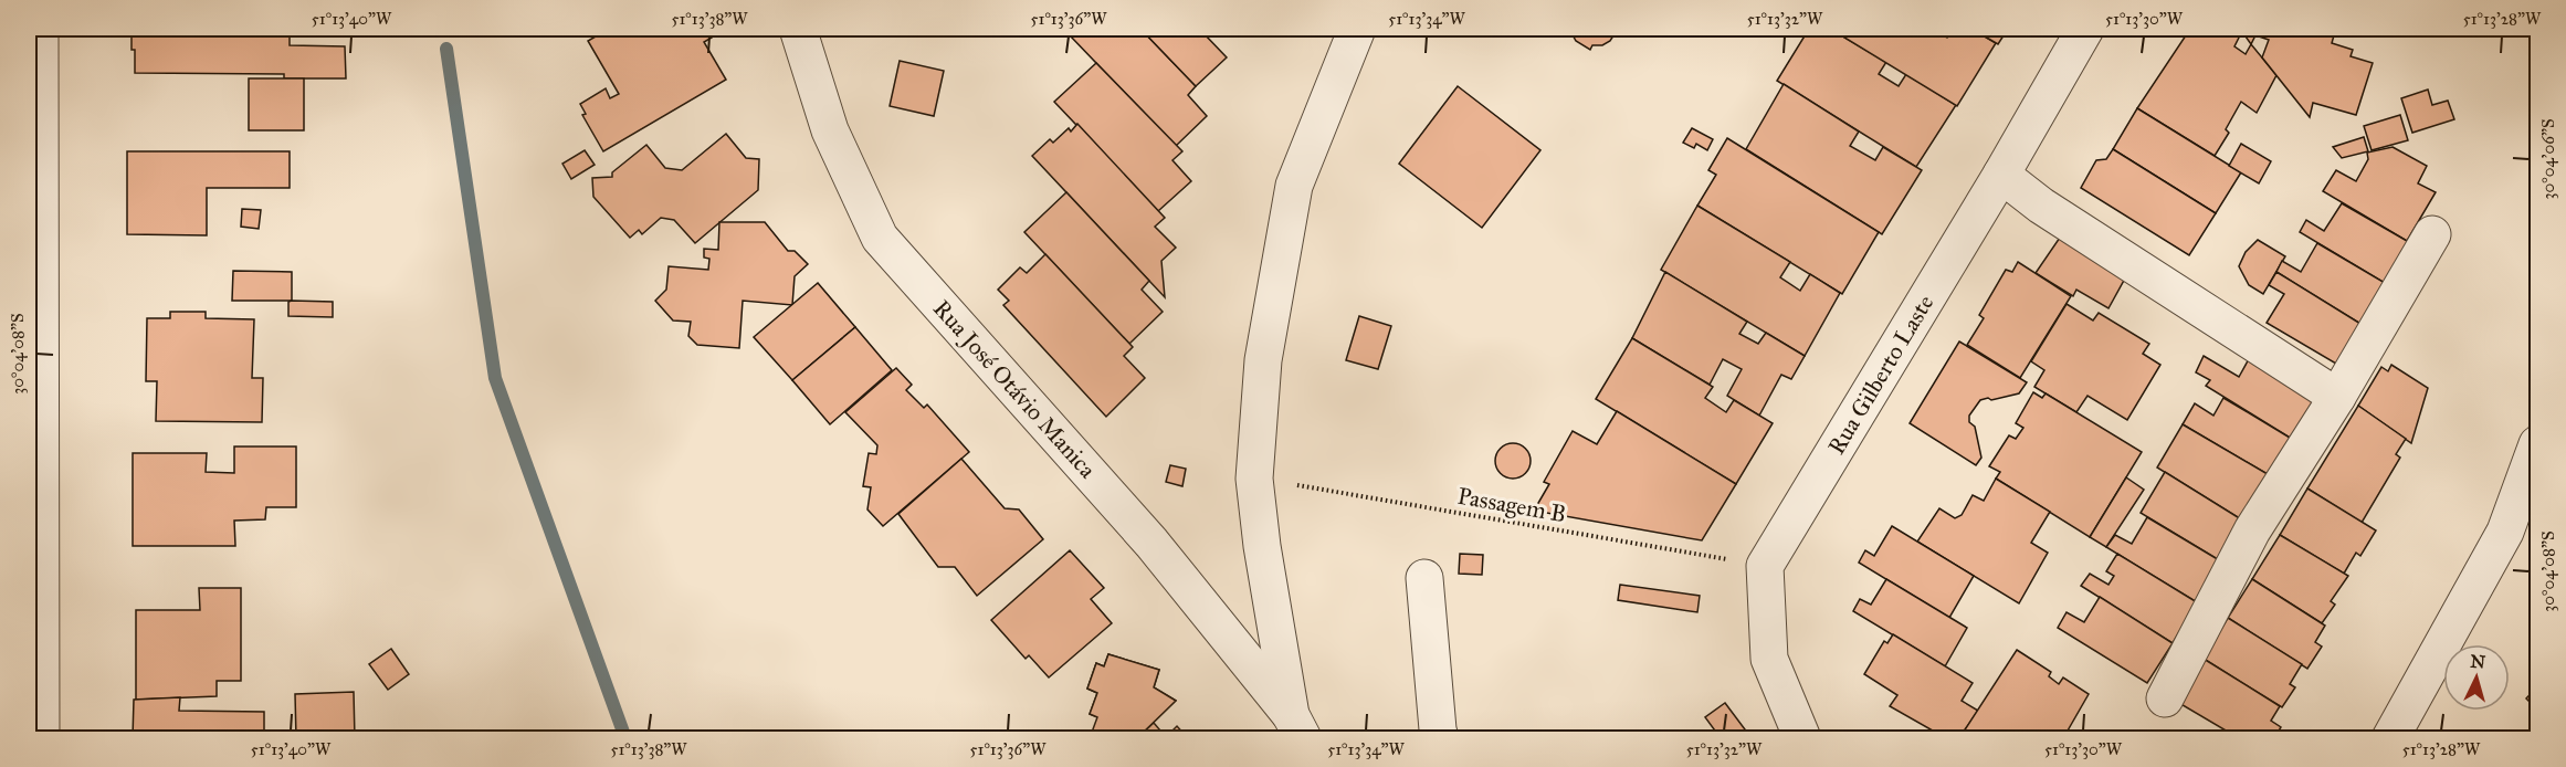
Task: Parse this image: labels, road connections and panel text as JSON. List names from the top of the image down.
{
  "streets": {
    "street": ["Rua Gilberto Laste", "Rua José Otávio Manica"],
    "path": ["Passagem B"]
  },
  "crossings": [
    ["Rua Gilberto Laste", "Passagem B"]
  ],
  "north": "top",
  "coordinates": [
    "51°13'40\"W",
    "51°13'38\"W",
    "51°13'36\"W",
    "51°13'34\"W",
    "51°13'32\"W",
    "51°13'30\"W",
    "51°13'28\"W",
    "30°04'06\"S",
    "30°04'08\"S"
  ]
}
